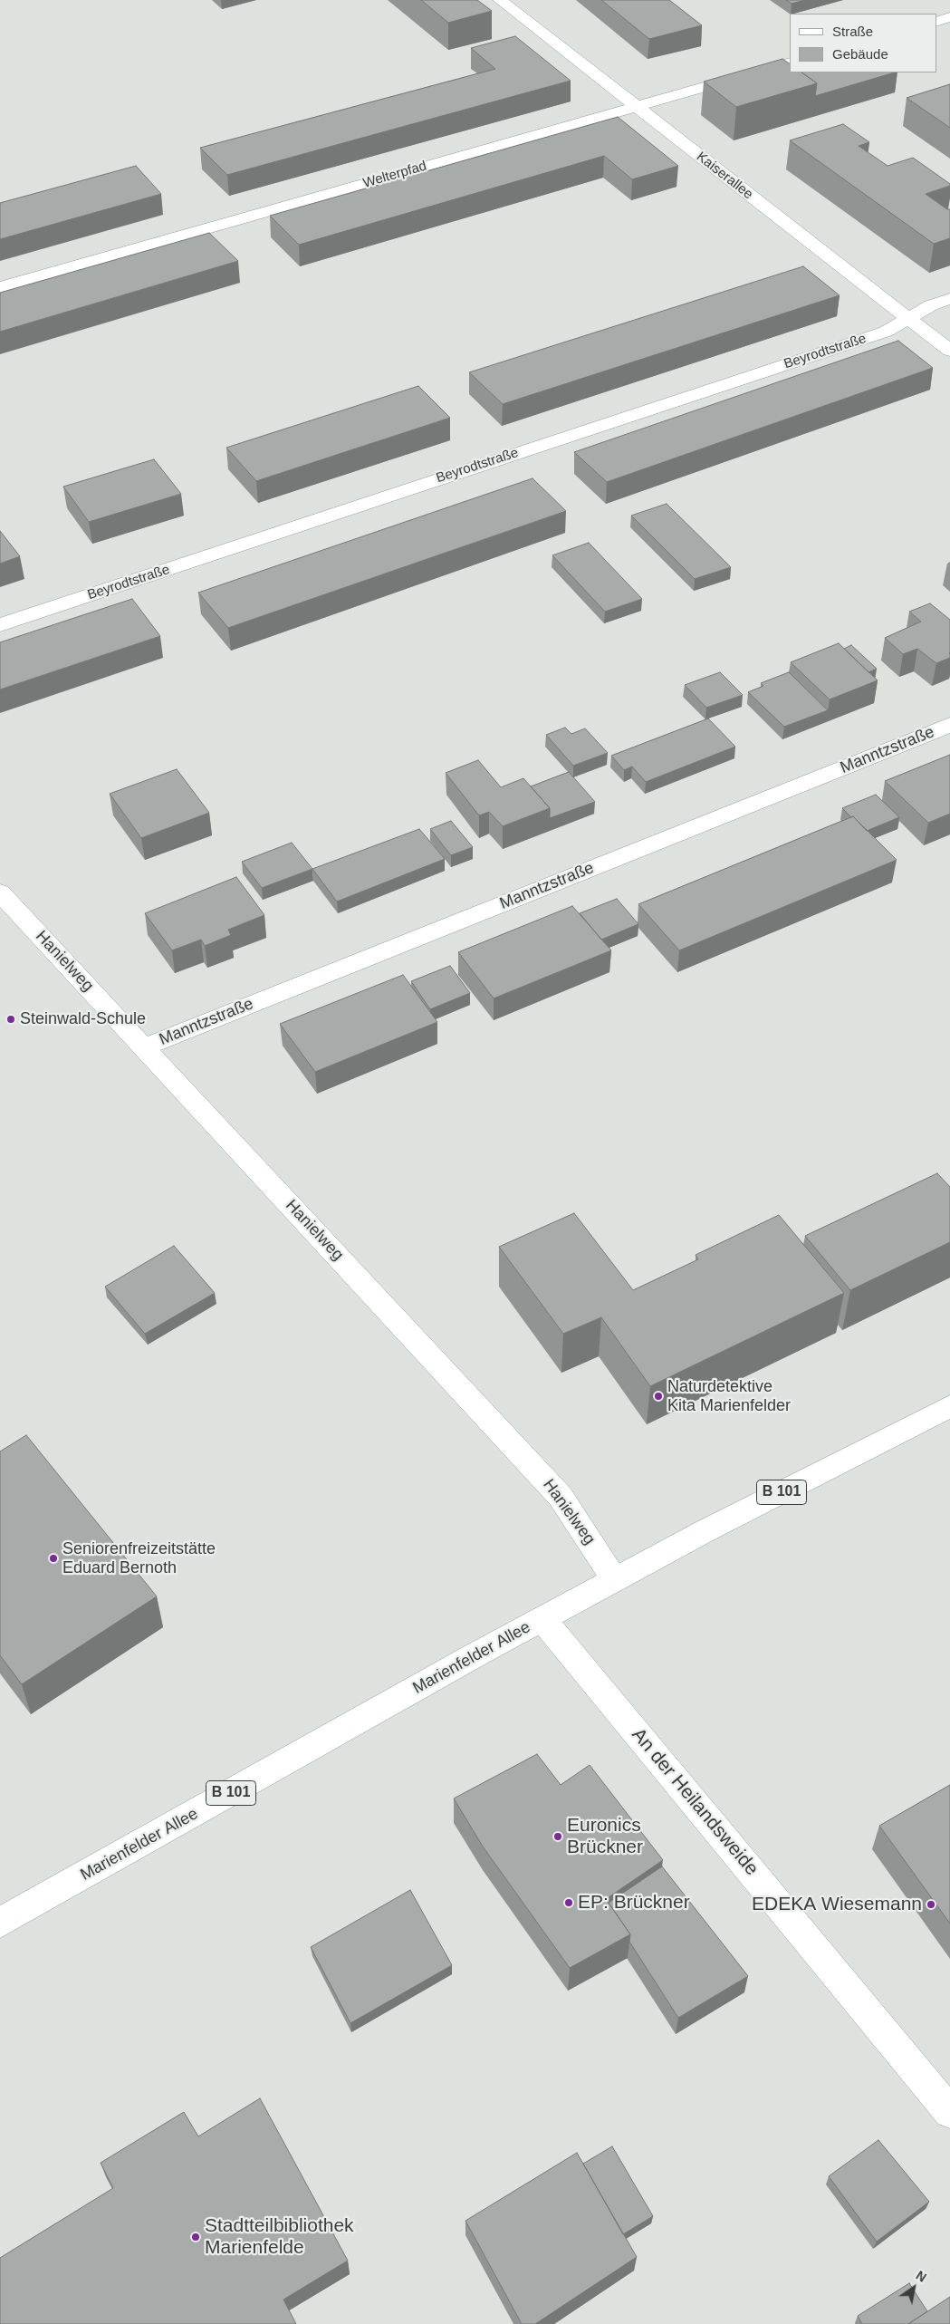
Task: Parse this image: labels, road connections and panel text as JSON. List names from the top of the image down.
{
  "streets": {
    "street": [
      "Welterpfad",
      "Kaiserallee",
      "Beyrodtstraße",
      "Manntzstraße",
      "Hanielweg",
      "B 101",
      "Marienfelder Allee",
      "An der Heilandsweide"
    ]
  },
  "crossings": [
    ["Welterpfad", "Kaiserallee"],
    ["Kaiserallee", "Beyrodtstraße"],
    ["Manntzstraße", "Hanielweg"],
    ["Hanielweg", "Marienfelder Allee"],
    ["Marienfelder Allee", "An der Heilandsweide"]
  ],
  "places": [
    "Steinwald-Schule",
    "Naturdetektive Kita Marienfelder",
    "Seniorenfreizeitstätte Eduard Bernoth",
    "Euronics Brückner",
    "EP: Brückner",
    "EDEKA Wiesemann",
    "Stadtteilbibliothek Marienfelde"
  ],
  "legend": ["Straße", "Gebäude"],
  "north": "top right"
}
